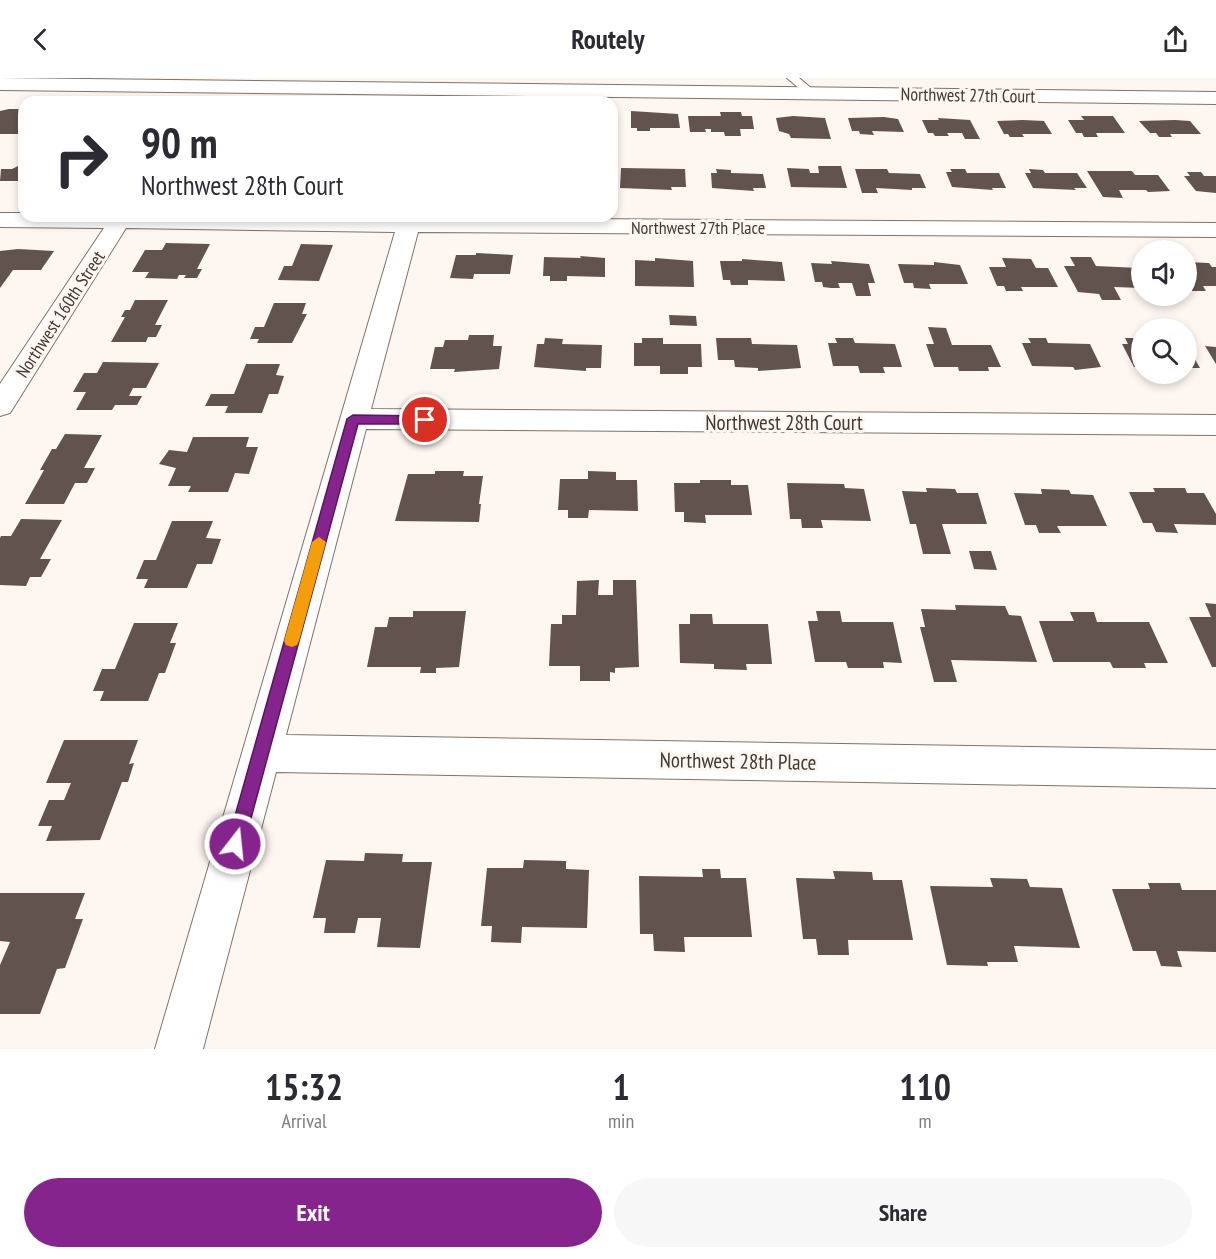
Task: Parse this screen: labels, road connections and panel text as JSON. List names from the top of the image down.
{
  "streets": {
    "street": [
      "Northwest 27th Court",
      "Northwest 27th Place",
      "Northwest 160th Street",
      "Northwest 28th Court",
      "Northwest 28th Place"
    ]
  },
  "page": {
    "header": "Routely",
    "turn": ["90 m", "Northwest 28th Court"],
    "eta": [
      "15:32",
      "Arrival",
      "1",
      "min",
      "110",
      "m"
    ],
    "buttons": ["Exit", "Share"]
  }
}
